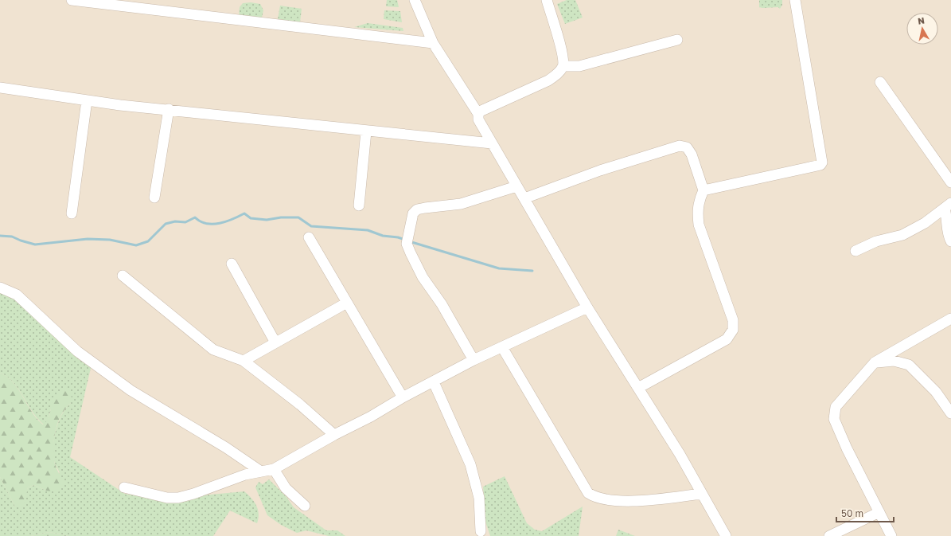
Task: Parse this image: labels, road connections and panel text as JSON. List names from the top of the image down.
{
  "scale_bar": "50 m",
  "north": "top"
}
